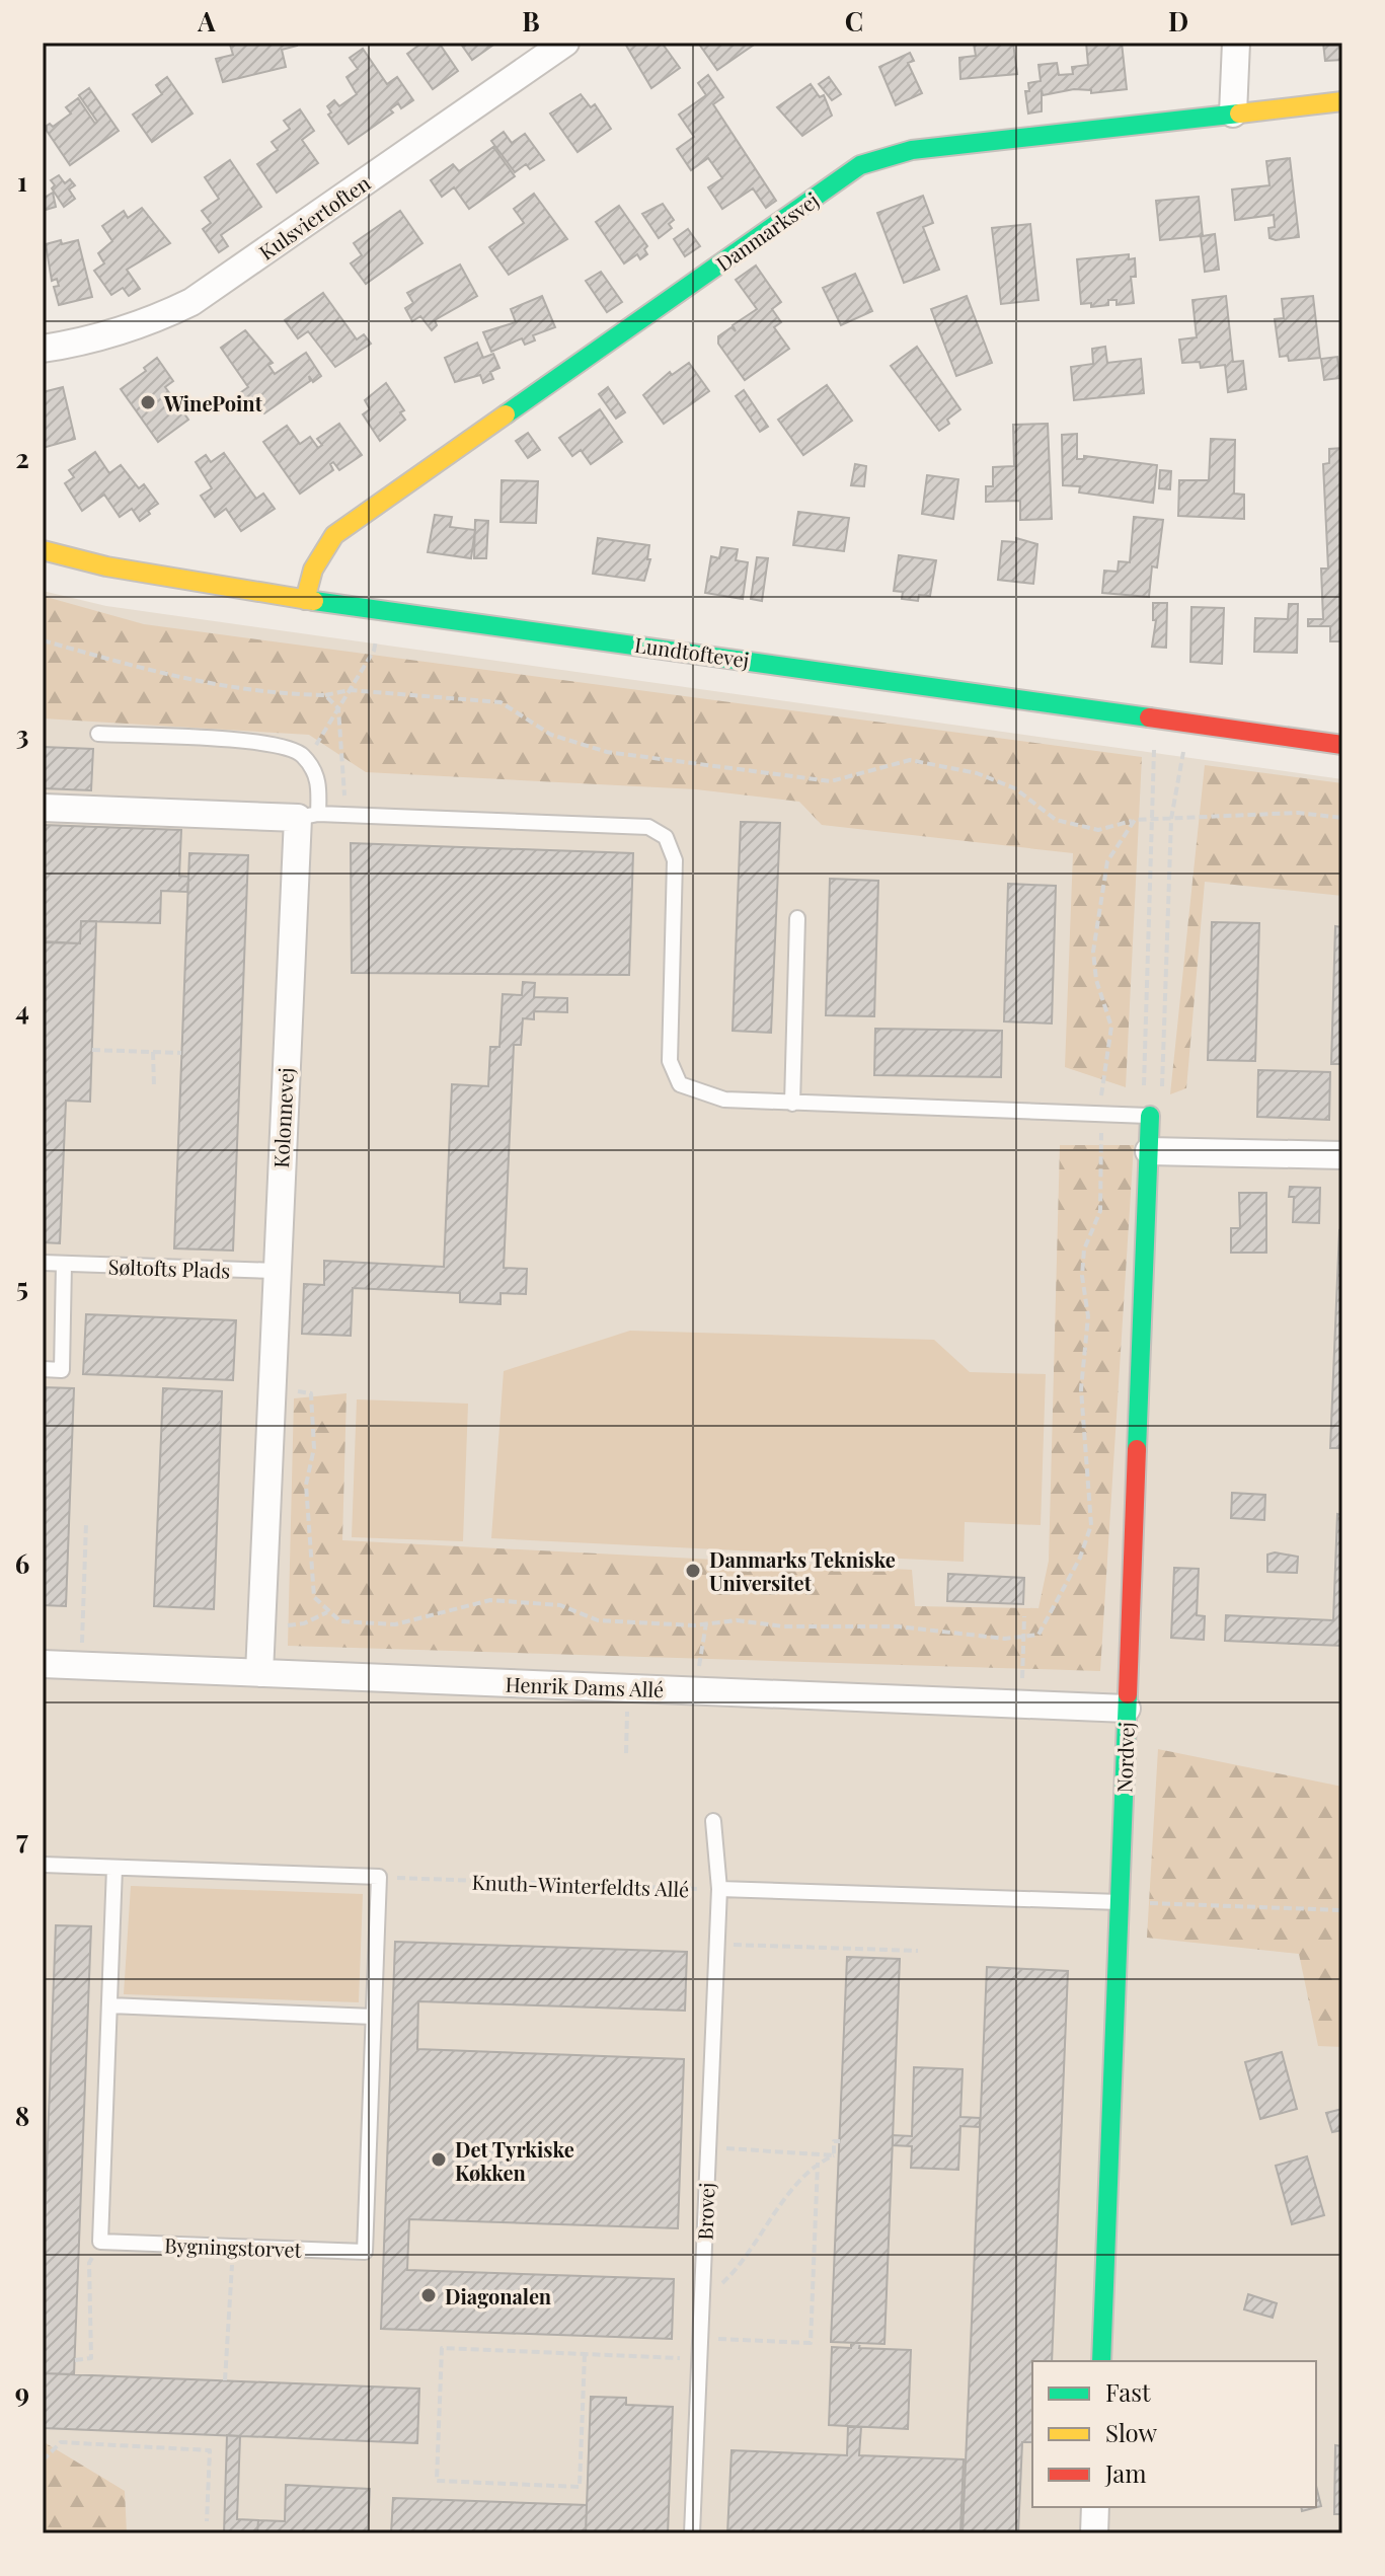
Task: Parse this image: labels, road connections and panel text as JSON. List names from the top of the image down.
{
  "streets": {
    "street": [
      "Kulsviertoften",
      "Danmarksvej",
      "Lundtoftevej",
      "Kolonnevej",
      "Henrik Dams Allé",
      "Nordvej"
    ],
    "lane": [
      "Søltofts Plads",
      "Knuth-Winterfeldts Allé",
      "Brovej",
      "Bygningstorvet"
    ]
  },
  "crossings": [
    ["Danmarksvej", "Lundtoftevej"],
    ["Kolonnevej", "Søltofts Plads"],
    ["Kolonnevej", "Henrik Dams Allé"],
    ["Henrik Dams Allé", "Nordvej"],
    ["Nordvej", "Knuth-Winterfeldts Allé"],
    ["Knuth-Winterfeldts Allé", "Brovej"],
    ["Knuth-Winterfeldts Allé", "Bygningstorvet"]
  ],
  "places": [
    "WinePoint",
    "Danmarks Tekniske Universitet",
    "Det Tyrkiske Køkken",
    "Diagonalen"
  ],
  "legend": ["Fast", "Slow", "Jam"],
  "grid": {
    "columns": [
      "A",
      "B",
      "C",
      "D"
    ],
    "rows": [
      "1",
      "2",
      "3",
      "4",
      "5",
      "6",
      "7",
      "8",
      "9"
    ]
  }
}
